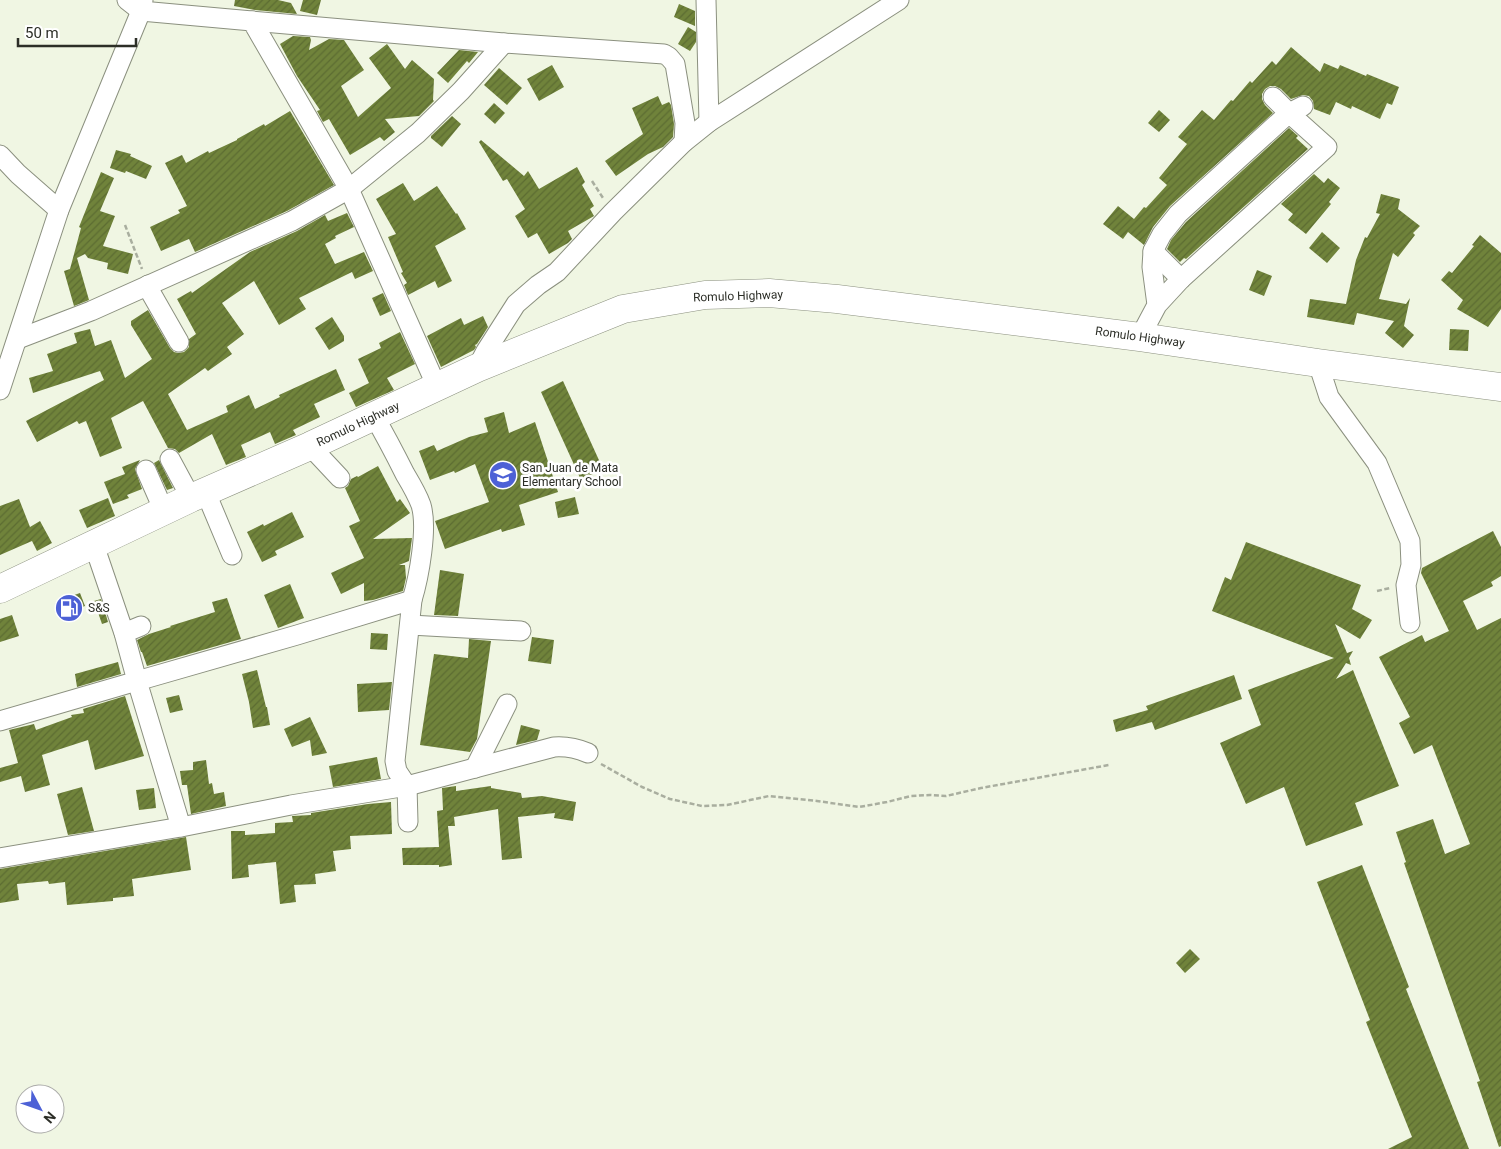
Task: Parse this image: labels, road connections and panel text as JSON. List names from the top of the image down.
{
  "streets": {
    "highway": ["Romulo Highway"]
  },
  "places": {
    "school or university": ["San Juan de Mata Elementary School"],
    "fuel station": ["S&S"]
  },
  "scale_bar": "50 m",
  "north": "bottom right"
}
